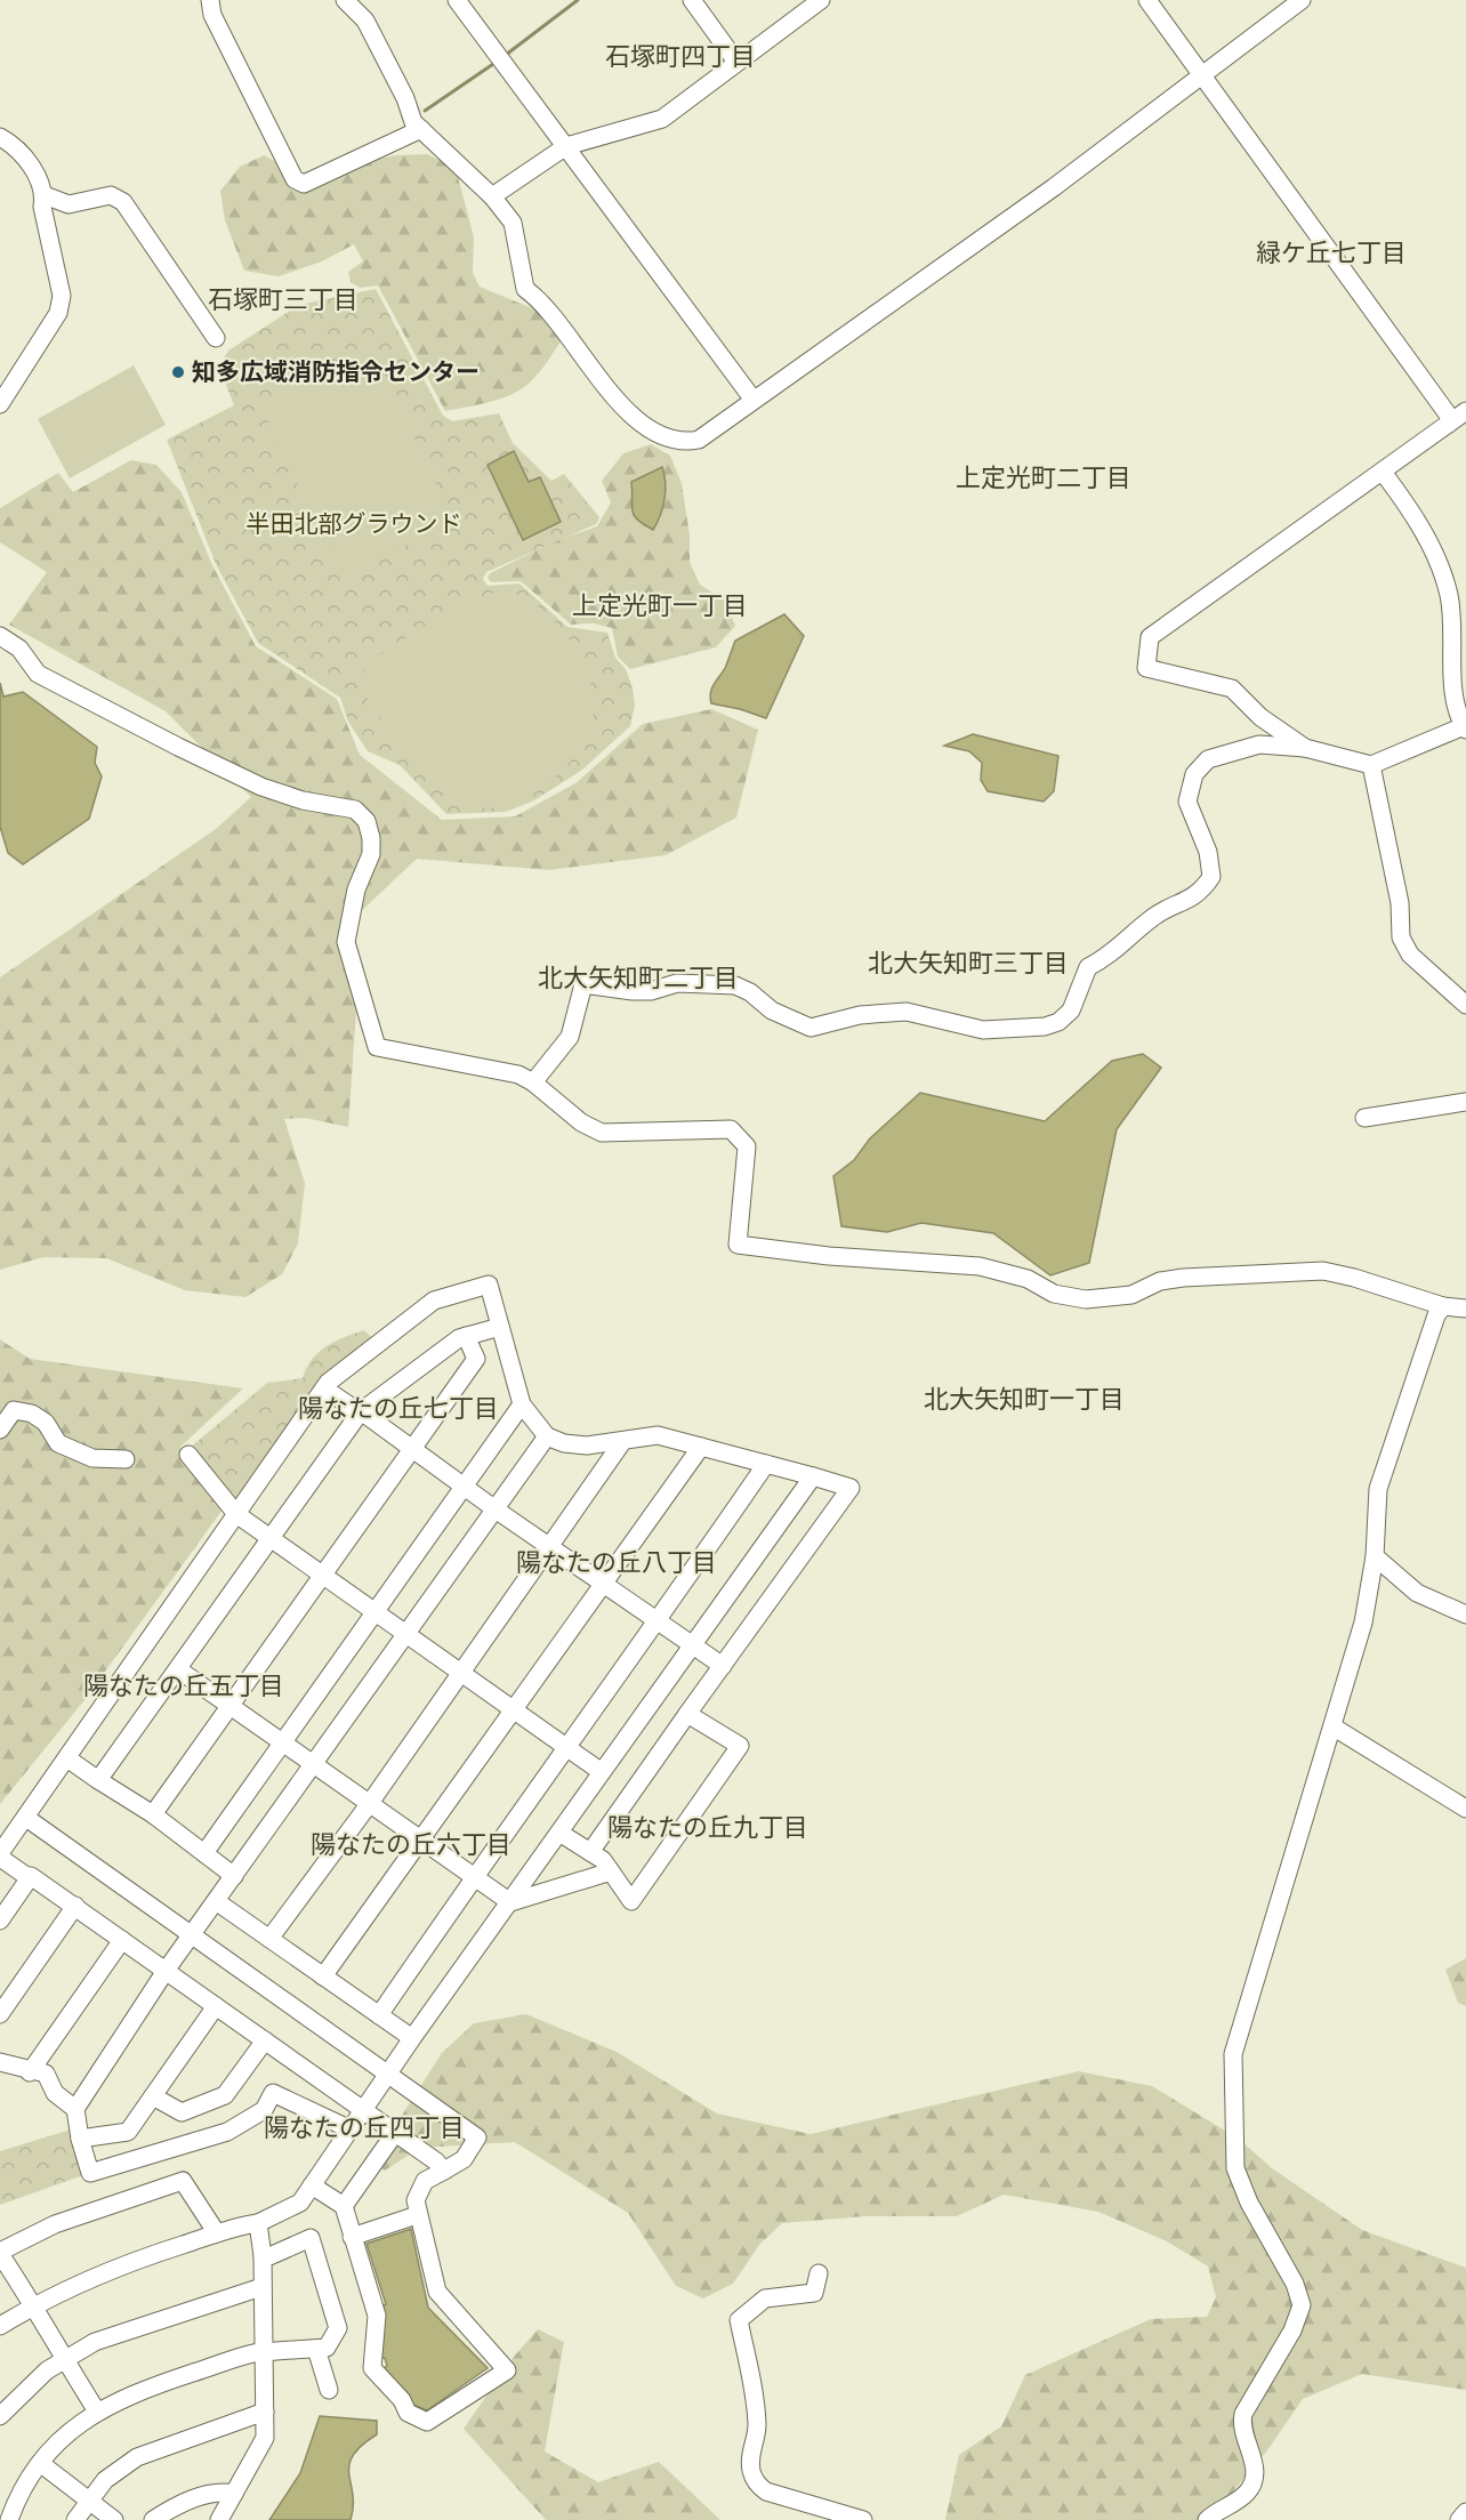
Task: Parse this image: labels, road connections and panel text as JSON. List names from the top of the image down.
{
  "districts": [
    "石塚町四丁目",
    "緑ケ丘七丁目",
    "石塚町三丁目",
    "上定光町二丁目",
    "上定光町一丁目",
    "北大矢知町三丁目",
    "北大矢知町二丁目",
    "北大矢知町一丁目",
    "陽なたの丘七丁目",
    "陽なたの丘八丁目",
    "陽なたの丘五丁目",
    "陽なたの丘九丁目",
    "陽なたの丘六丁目",
    "陽なたの丘四丁目"
  ],
  "parks": ["半田北部グラウンド"],
  "places": ["知多広域消防指令センター"]
}
